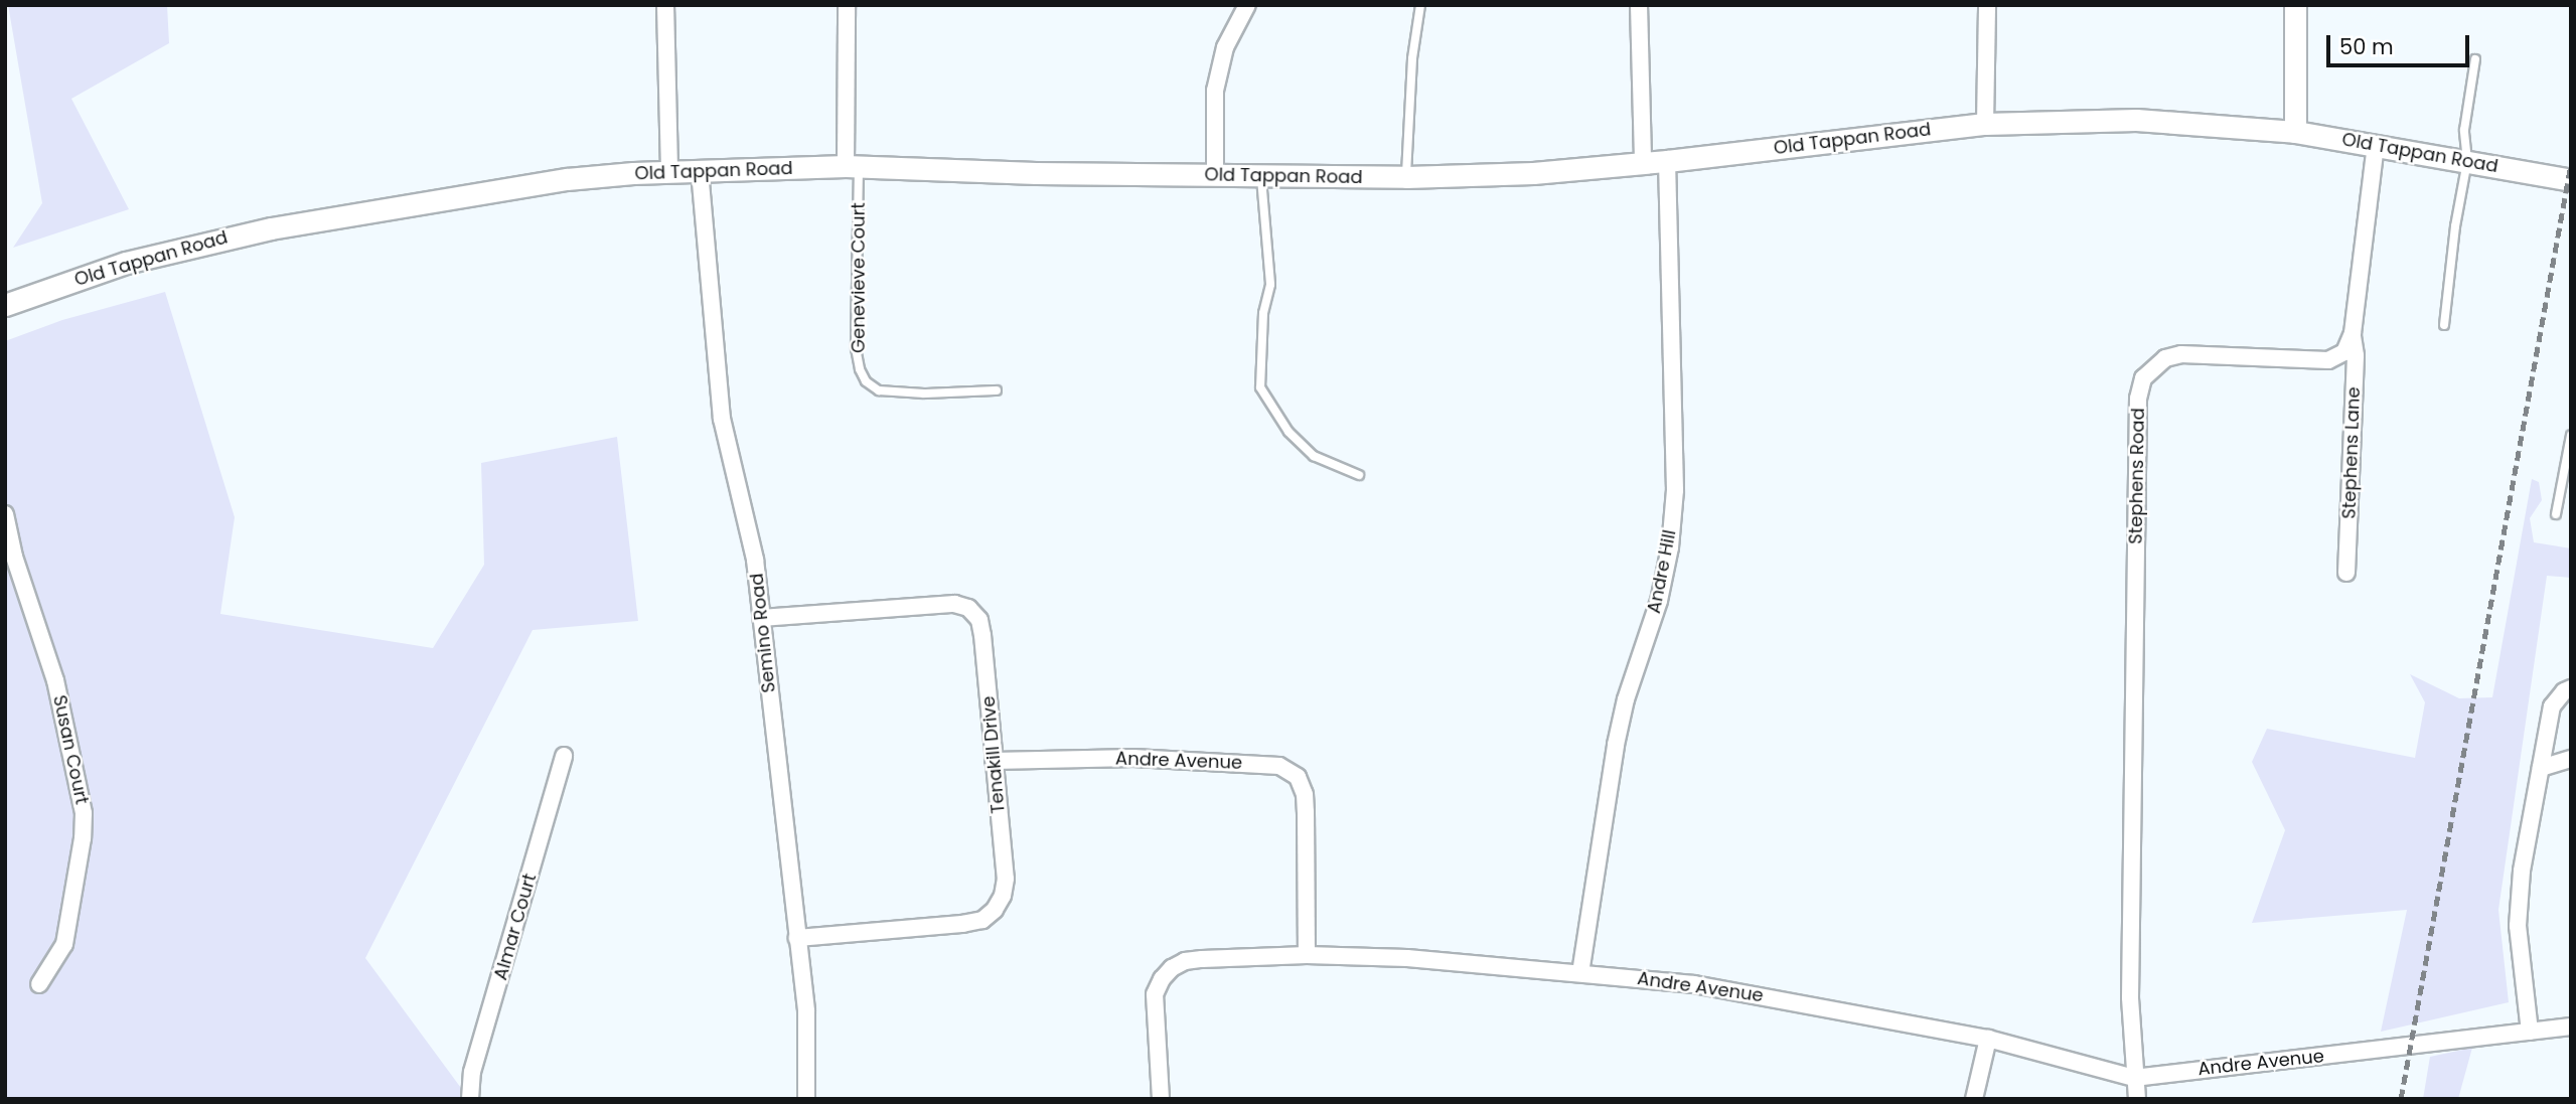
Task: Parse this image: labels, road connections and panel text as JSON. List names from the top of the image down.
{
  "streets": {
    "main road": ["Old Tappan Road"],
    "street": [
      "Stephens Lane",
      "Stephens Road",
      "Andre Hill",
      "Semino Road",
      "Susan Court",
      "Tenakill Drive",
      "Andre Avenue",
      "Almar Court"
    ],
    "lane": ["Genevieve Court"]
  },
  "crossings": [
    ["Old Tappan Road", "Genevieve Court"],
    ["Old Tappan Road", "Andre Hill"],
    ["Old Tappan Road", "Semino Road"],
    ["Stephens Lane", "Stephens Road"],
    ["Stephens Road", "Andre Avenue"],
    ["Andre Hill", "Andre Avenue"],
    ["Semino Road", "Tenakill Drive"],
    ["Tenakill Drive", "Andre Avenue"]
  ],
  "scale_bar": "50 m"
}
